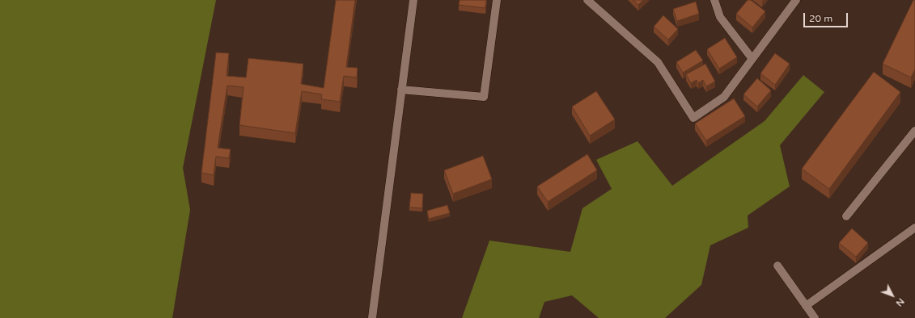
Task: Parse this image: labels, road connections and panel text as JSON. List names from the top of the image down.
{
  "scale_bar": "20 m",
  "north": "bottom right"
}
